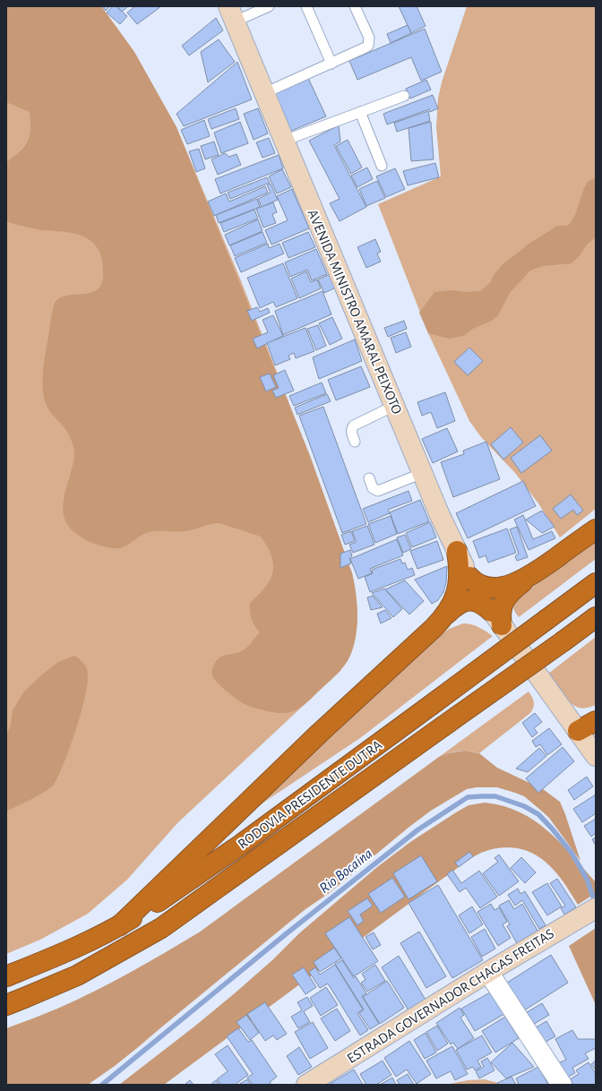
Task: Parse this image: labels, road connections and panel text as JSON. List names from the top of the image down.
{
  "streets": {
    "highway": ["RODOVIA PRESIDENTE DUTRA"],
    "main road": ["AVENIDA MINISTRO AMARAL PEIXOTO", "ESTRADA GOVERNADOR CHAGAS FREITAS"]
  },
  "water": ["Rio Bocaína"]
}
